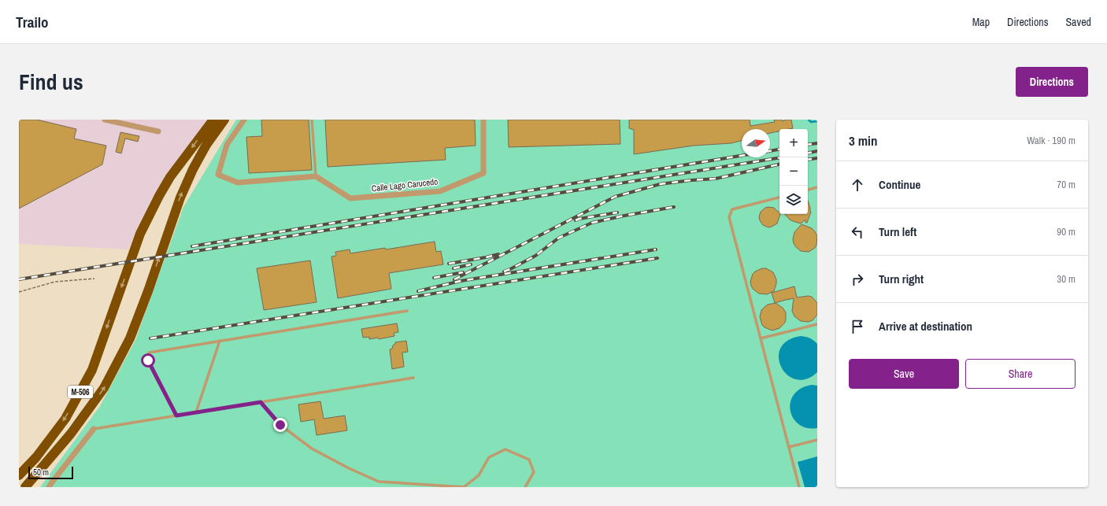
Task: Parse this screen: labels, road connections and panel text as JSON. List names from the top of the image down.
{
  "streets": {
    "highway": ["M-506"],
    "street": ["Calle Lago Carucedo"]
  },
  "scale_bar": "50 m",
  "north": "right",
  "page": {
    "header": "Trailo",
    "nav": ["Map", "Directions", "Saved"],
    "title": "Find us",
    "buttons": [
      "Directions",
      ["Save", "Share"]
    ],
    "heading": ["3 min", "Walk · 190 m"],
    "map_buttons": ["+", "−"],
    "list": [
      ["Continue", "70 m"],
      ["Turn left", "90 m"],
      ["Turn right", "30 m"],
      "Arrive at destination"
    ],
    "scale": "50 m"
  }
}
